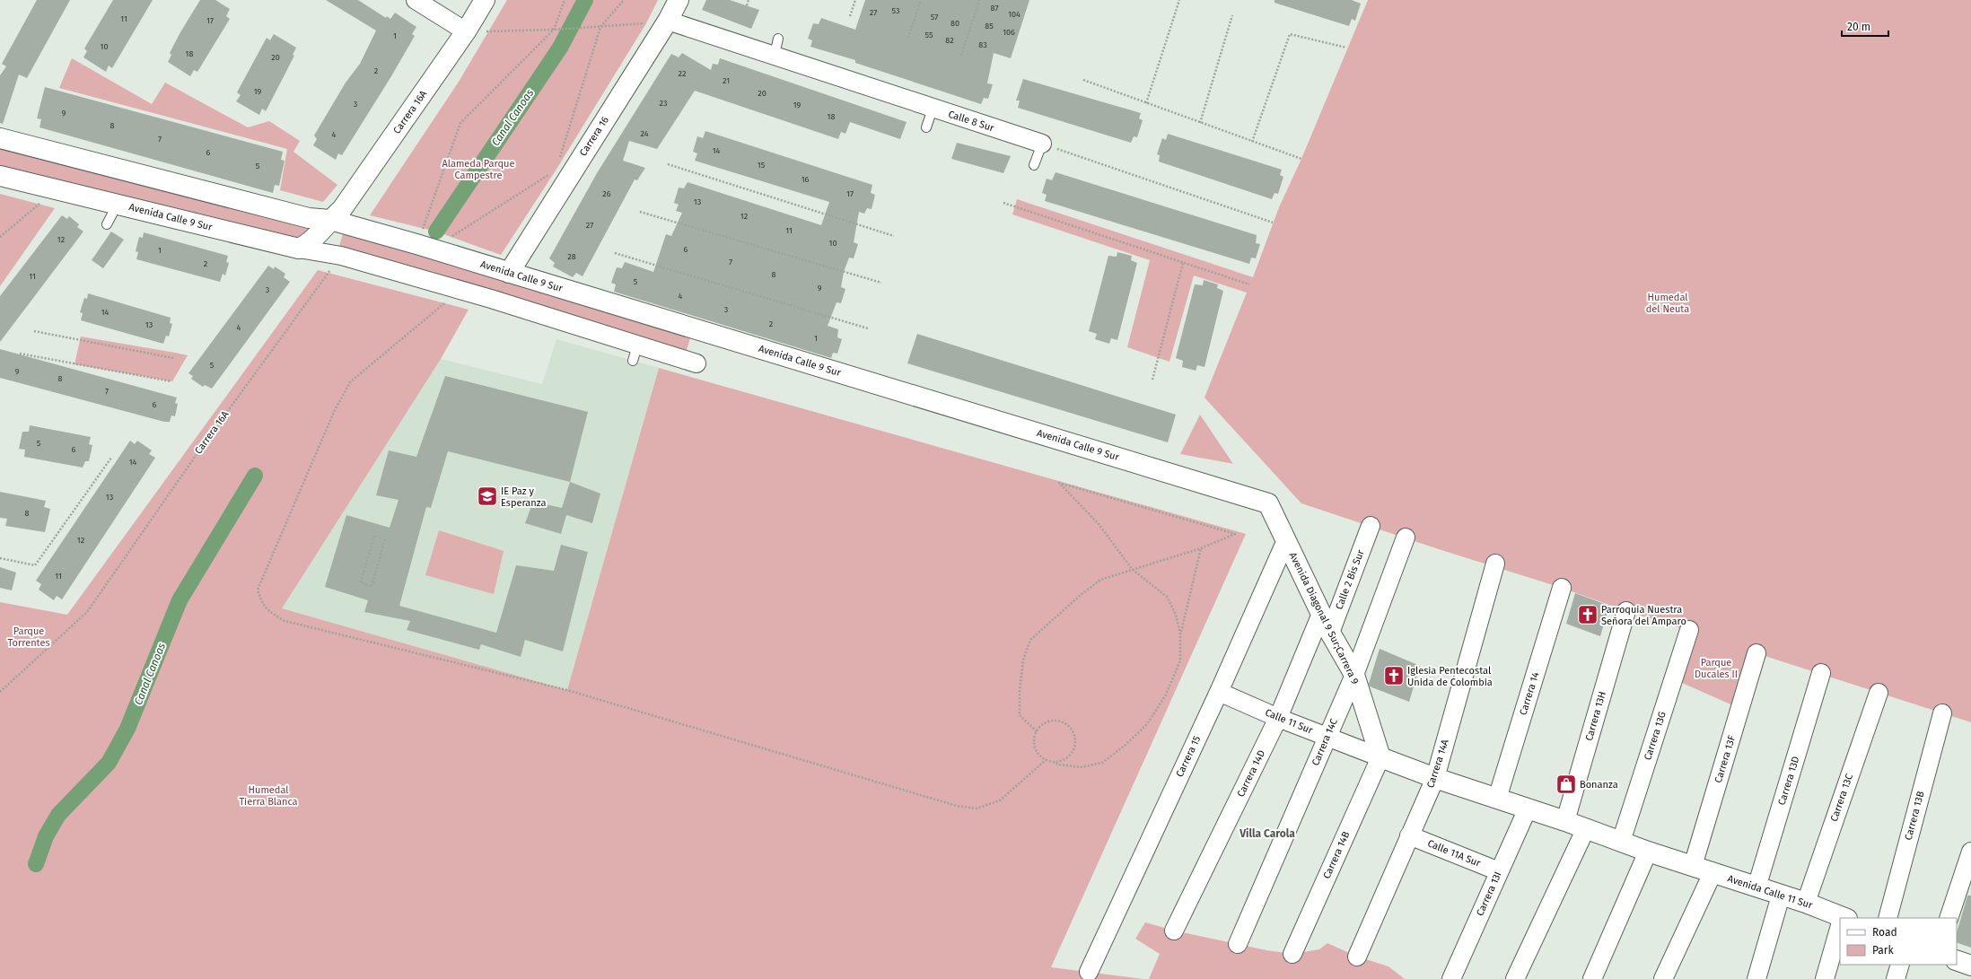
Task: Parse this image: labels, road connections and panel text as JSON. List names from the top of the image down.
{
  "streets": {
    "street": [
      "Carrera 16A",
      "Calle 8 Sur",
      "Carrera 16",
      "Avenida Calle 9 Sur",
      "Calle 2 Bis Sur",
      "Avenida Diagonal 9 Sur;Carrera 9",
      "Carrera 14",
      "Carrera 13H",
      "Calle 11 Sur",
      "Carrera 13G",
      "Carrera 14C",
      "Carrera 15",
      "Carrera 13F",
      "Carrera 14A",
      "Carrera 14D",
      "Carrera 13D",
      "Carrera 13C",
      "Carrera 13B",
      "Calle 11A Sur",
      "Carrera 14B",
      "Avenida Calle 11 Sur",
      "Carrera 13I"
    ]
  },
  "crossings": [
    ["Carrera 16A", "Avenida Calle 9 Sur"],
    ["Calle 8 Sur", "Carrera 16"],
    ["Carrera 16", "Avenida Calle 9 Sur"],
    ["Avenida Calle 9 Sur", "Avenida Diagonal 9 Sur;Carrera 9"],
    ["Calle 2 Bis Sur", "Avenida Diagonal 9 Sur;Carrera 9"],
    ["Avenida Diagonal 9 Sur;Carrera 9", "Calle 11 Sur"],
    ["Avenida Diagonal 9 Sur;Carrera 9", "Carrera 14C"],
    ["Avenida Diagonal 9 Sur;Carrera 9", "Carrera 15"],
    ["Avenida Diagonal 9 Sur;Carrera 9", "Carrera 14D"],
    ["Avenida Diagonal 9 Sur;Carrera 9", "Carrera 14B"],
    ["Avenida Diagonal 9 Sur;Carrera 9", "Avenida Calle 11 Sur"],
    ["Carrera 14", "Avenida Calle 11 Sur"],
    ["Carrera 13H", "Avenida Calle 11 Sur"],
    ["Calle 11 Sur", "Carrera 14C"],
    ["Calle 11 Sur", "Carrera 15"],
    ["Calle 11 Sur", "Carrera 14D"],
    ["Calle 11 Sur", "Carrera 14B"],
    ["Calle 11 Sur", "Avenida Calle 11 Sur"],
    ["Carrera 13G", "Avenida Calle 11 Sur"],
    ["Carrera 13F", "Avenida Calle 11 Sur"],
    ["Carrera 14A", "Calle 11A Sur"],
    ["Carrera 14A", "Avenida Calle 11 Sur"],
    ["Carrera 13D", "Avenida Calle 11 Sur"],
    ["Carrera 13C", "Avenida Calle 11 Sur"],
    ["Calle 11A Sur", "Carrera 13I"],
    ["Carrera 14B", "Avenida Calle 11 Sur"],
    ["Avenida Calle 11 Sur", "Carrera 13I"]
  ],
  "districts": ["Villa Carola"],
  "water": ["Canal Canoas"],
  "parks": [
    "Alameda Parque Campestre",
    "Humedal del Neuta",
    "Parque Torrentes",
    "Parque Ducales II",
    "Humedal Tierra Blanca"
  ],
  "places": {
    "school or university": ["IE Paz y Esperanza"],
    "church": ["Parroquia Nuestra Señora del Amparo", "Iglesia Pentecostal Unida de Colombia"],
    "shop": ["Bonanza"]
  },
  "house_numbers": [
    "87",
    "53",
    "27",
    "104",
    "57",
    "11",
    "17",
    "80",
    "85",
    "106",
    "55",
    "1",
    "82",
    "83",
    "10",
    "18",
    "20",
    "2",
    "22",
    "21",
    "19",
    "20",
    "23",
    "3",
    "19",
    "9",
    "18",
    "8",
    "24",
    "4",
    "7",
    "14",
    "6",
    "15",
    "5",
    "16",
    "26",
    "17",
    "13",
    "12",
    "27",
    "11",
    "12",
    "10",
    "6",
    "1",
    "28",
    "7",
    "2",
    "8",
    "11",
    "5",
    "9",
    "3",
    "4",
    "3",
    "14",
    "2",
    "13",
    "4",
    "1",
    "5",
    "9",
    "8",
    "7",
    "6",
    "5",
    "6",
    "14",
    "13",
    "8",
    "12",
    "11"
  ],
  "legend": ["Road", "Park"],
  "scale_bar": "20 m"
}
